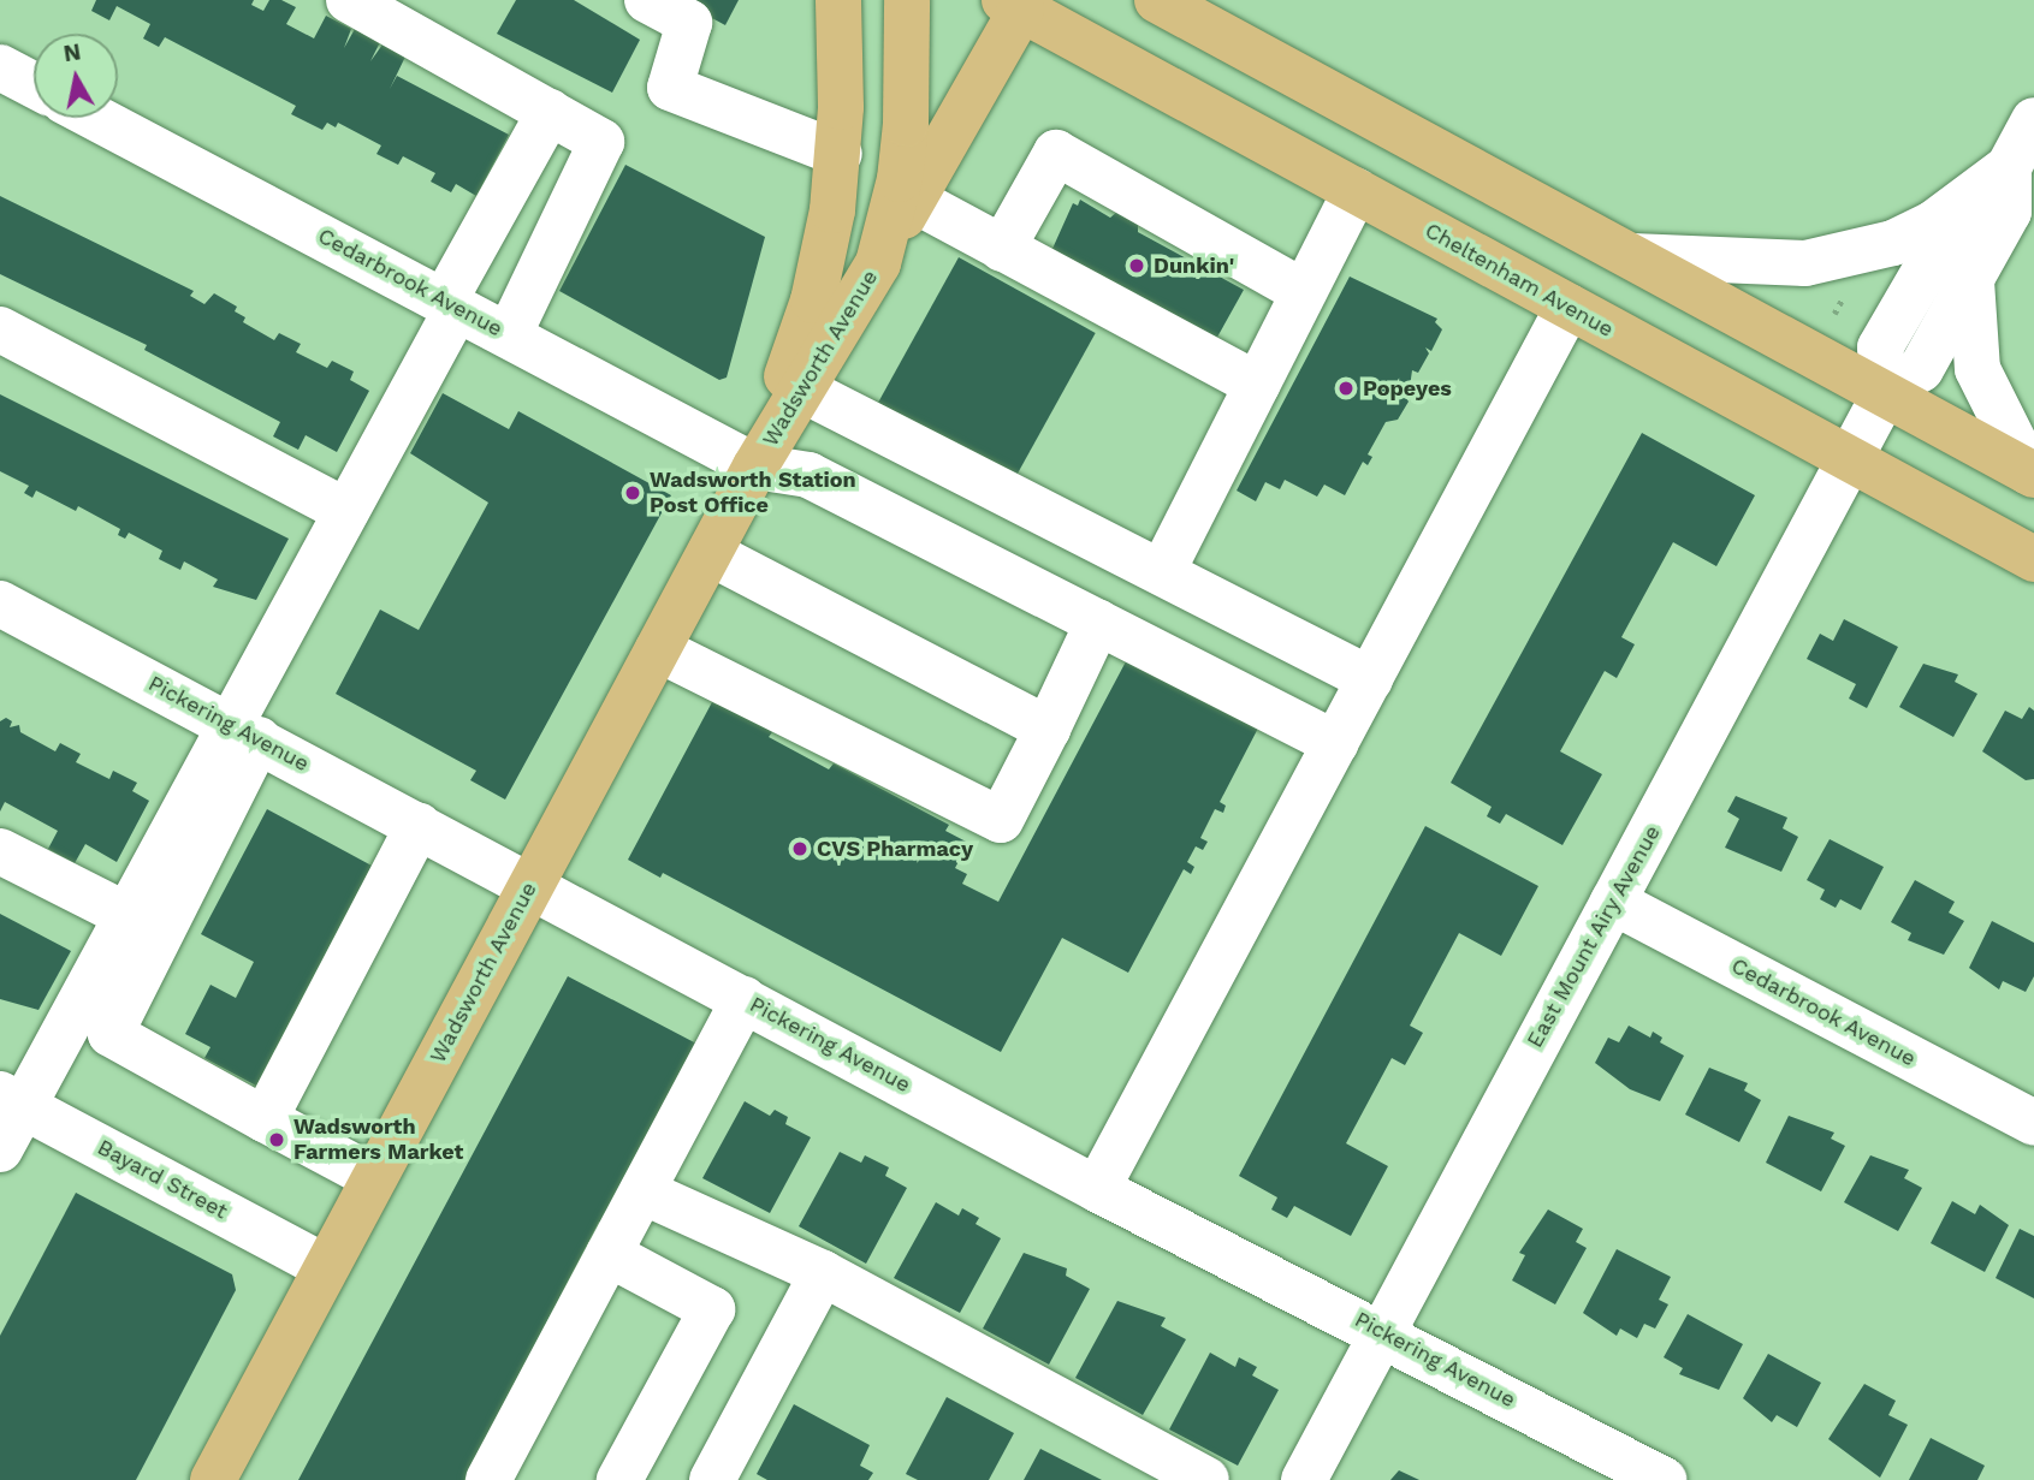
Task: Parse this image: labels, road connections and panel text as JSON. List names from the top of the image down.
{
  "streets": {
    "main road": ["Cheltenham Avenue", "Wadsworth Avenue"],
    "street": [
      "Cedarbrook Avenue",
      "Pickering Avenue",
      "East Mount Airy Avenue",
      "Bayard Street"
    ]
  },
  "crossings": [
    ["Cheltenham Avenue", "East Mount Airy Avenue"],
    ["Cedarbrook Avenue", "Wadsworth Avenue"],
    ["Cedarbrook Avenue", "East Mount Airy Avenue"],
    ["Wadsworth Avenue", "Pickering Avenue"],
    ["Wadsworth Avenue", "Bayard Street"],
    ["Pickering Avenue", "East Mount Airy Avenue"]
  ],
  "places": [
    "Dunkin'",
    "Popeyes",
    "Wadsworth Station Post Office",
    "CVS Pharmacy",
    "Wadsworth Farmers Market"
  ],
  "north": "top"
}
